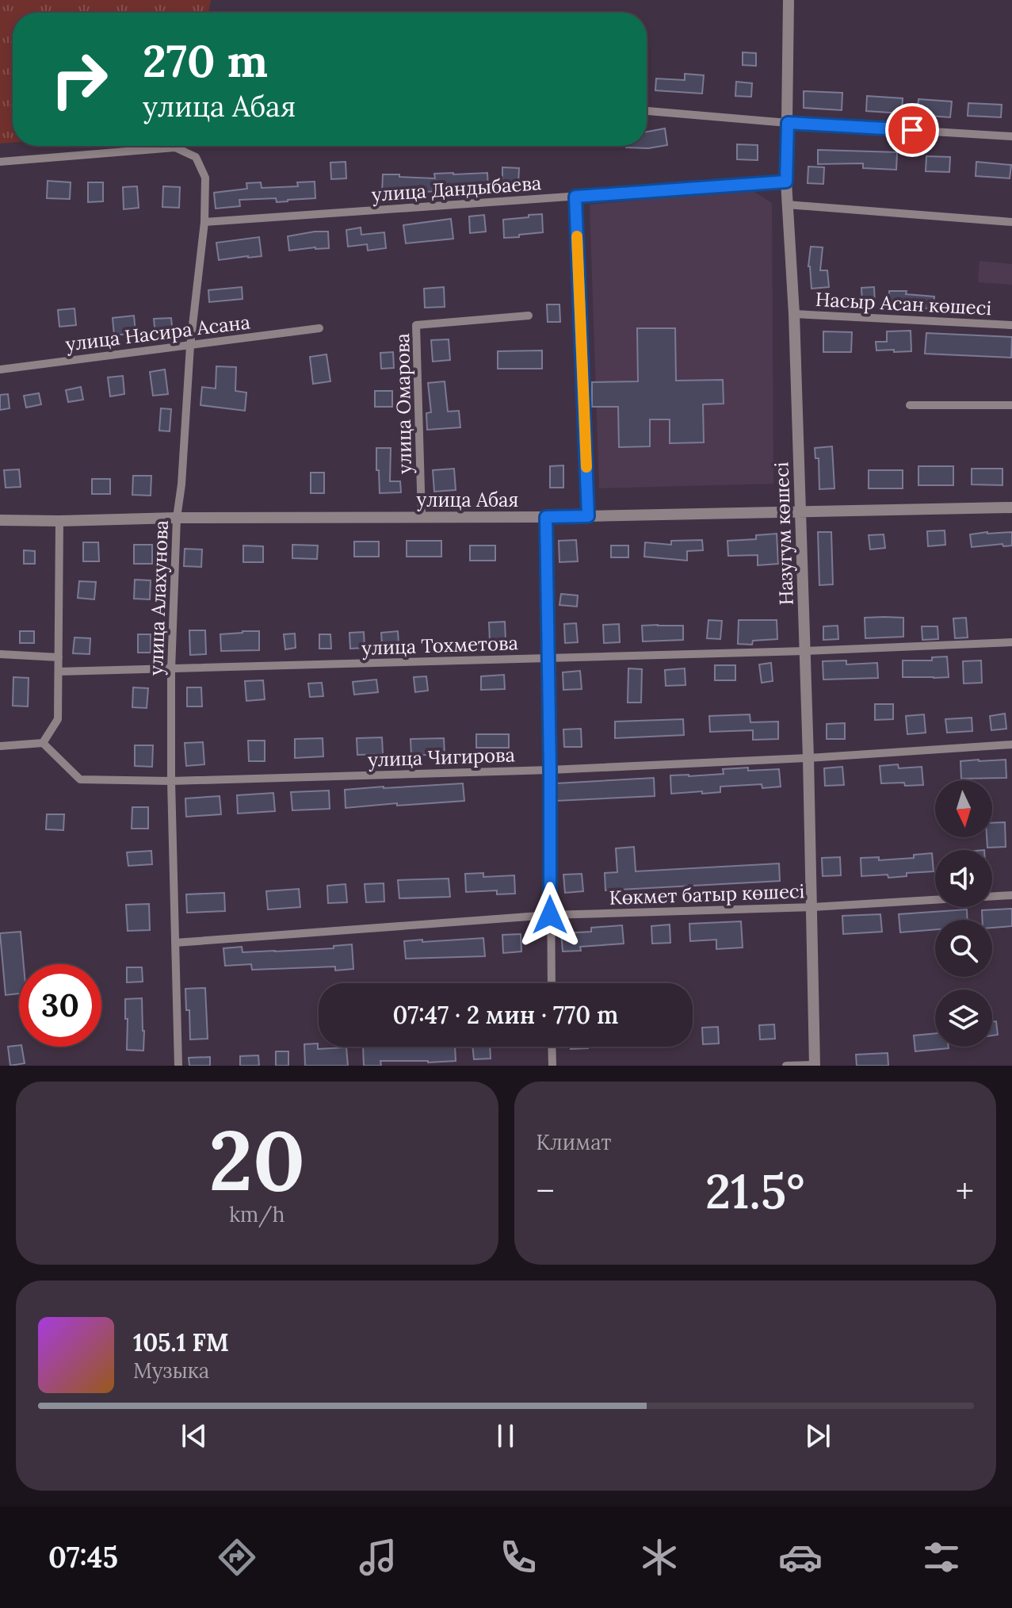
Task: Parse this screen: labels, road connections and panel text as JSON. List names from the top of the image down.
{
  "streets": {
    "street": [
      "улица Дандыбаева",
      "Насыр Асан көшесі",
      "улица Насира Асана",
      "улица Омарова",
      "улица Абая",
      "Назугум көшесі",
      "улица Алахунова",
      "улица Тохметова",
      "улица Чигирова",
      "Көкмет батыр көшесі"
    ]
  },
  "crossings": [
    ["улица Дандыбаева", "Назугум көшесі"],
    ["улица Дандыбаева", "улица Алахунова"],
    ["Насыр Асан көшесі", "Назугум көшесі"],
    ["улица Насира Асана", "улица Алахунова"],
    ["улица Омарова", "улица Абая"],
    ["улица Абая", "Назугум көшесі"],
    ["улица Абая", "улица Алахунова"],
    ["Назугум көшесі", "улица Тохметова"],
    ["Назугум көшесі", "улица Чигирова"],
    ["Назугум көшесі", "Көкмет батыр көшесі"],
    ["улица Алахунова", "улица Тохметова"],
    ["улица Алахунова", "улица Чигирова"],
    ["улица Алахунова", "Көкмет батыр көшесі"]
  ],
  "north": "bottom",
  "page": {
    "turn": ["270 m", "улица Абая"],
    "limit": "30",
    "trip": "07:47 · 2 мин · 770 m",
    "tile": [
      ["20", "km/h"],
      "Климат"
    ],
    "heat": ["−", "21.5°", "+"],
    "song": ["105.1 FM", "Музыка"],
    "tabs": "07:45"
  }
}
